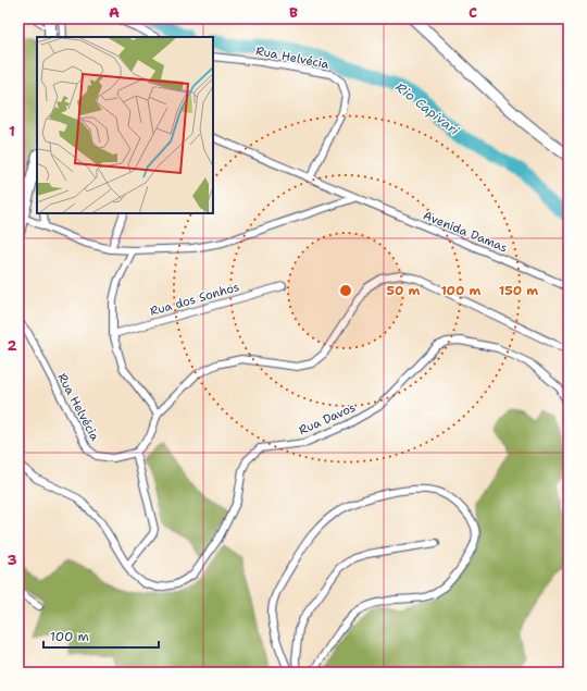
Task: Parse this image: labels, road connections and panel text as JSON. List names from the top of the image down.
{
  "streets": {
    "street": [
      "Rua Helvécia",
      "Avenida Damas",
      "Rua dos Sonhos",
      "Rua Davos"
    ]
  },
  "crossings": [
    ["Rua Helvécia", "Avenida Damas"]
  ],
  "water": ["Rio Capivari"],
  "scale_bar": "100 m",
  "grid": {
    "columns": ["A", "B", "C"],
    "rows": ["1", "2", "3"]
  },
  "rings": ["50 m", "100 m", "150 m"]
}
